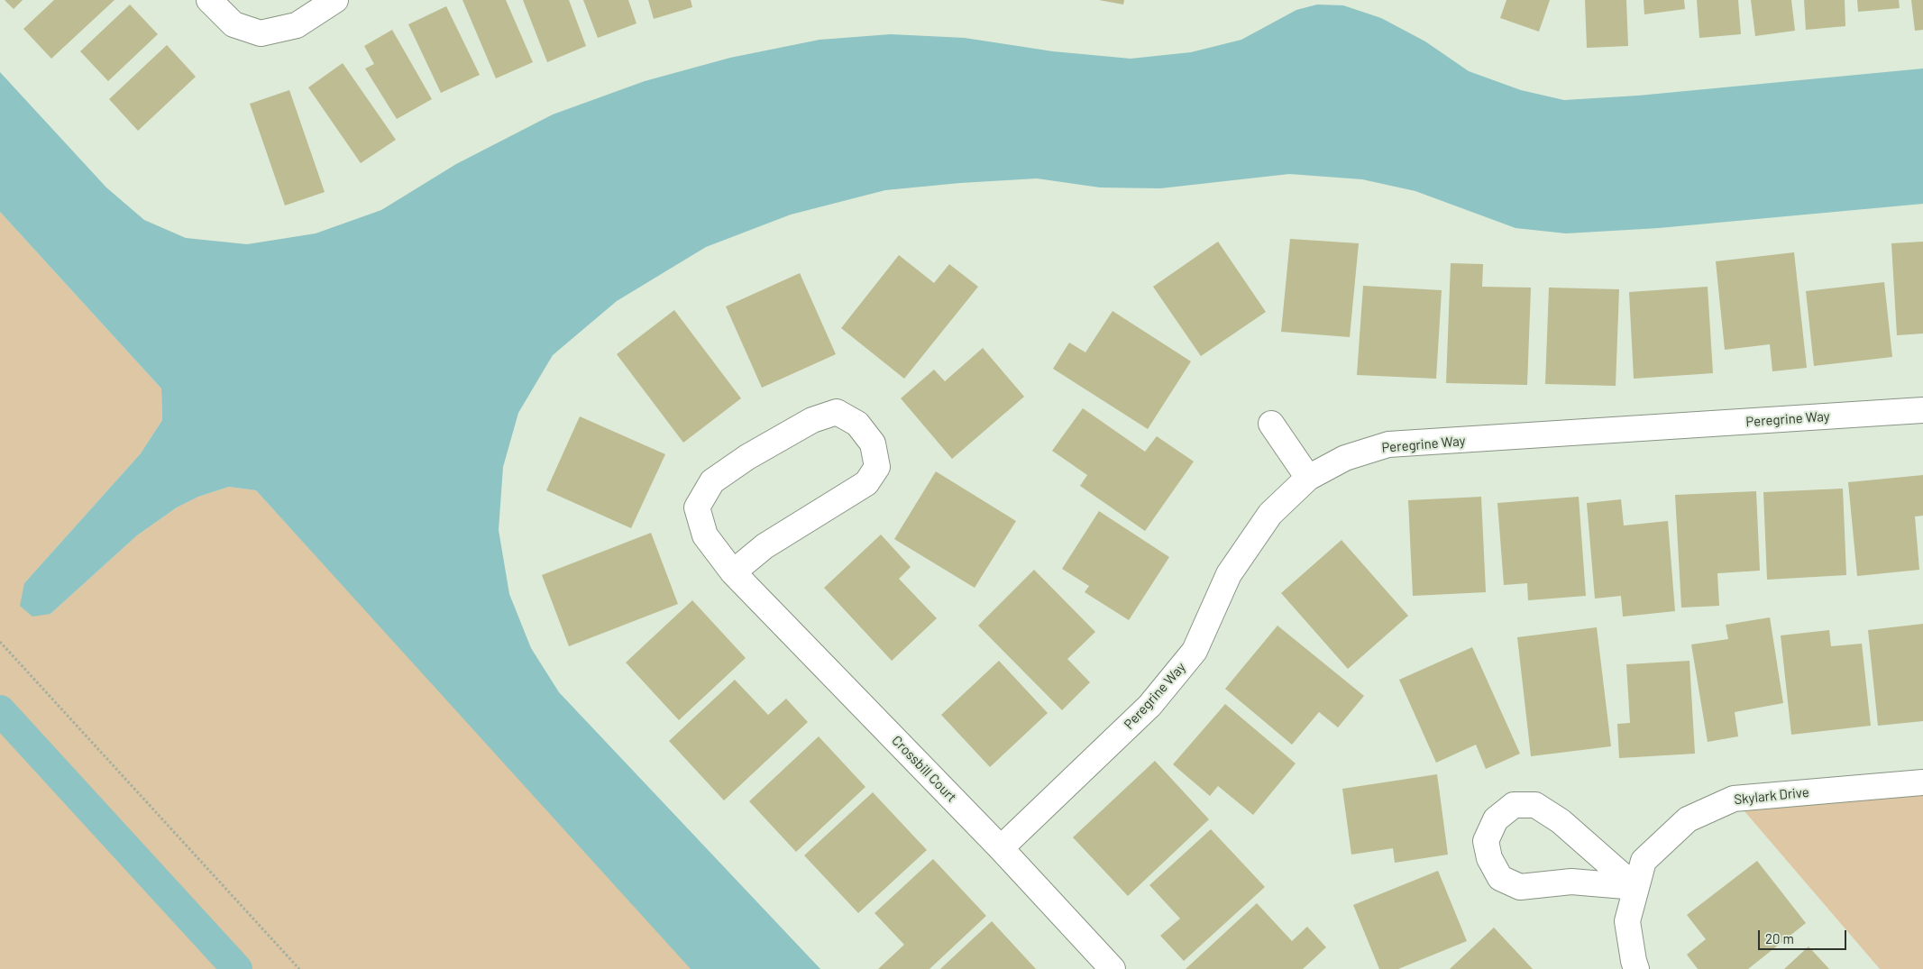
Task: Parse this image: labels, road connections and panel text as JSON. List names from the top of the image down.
{
  "streets": {
    "street": ["Peregrine Way", "Crossbill Court", "Skylark Drive"]
  },
  "crossings": [
    ["Peregrine Way", "Crossbill Court"]
  ],
  "scale_bar": "20 m"
}
